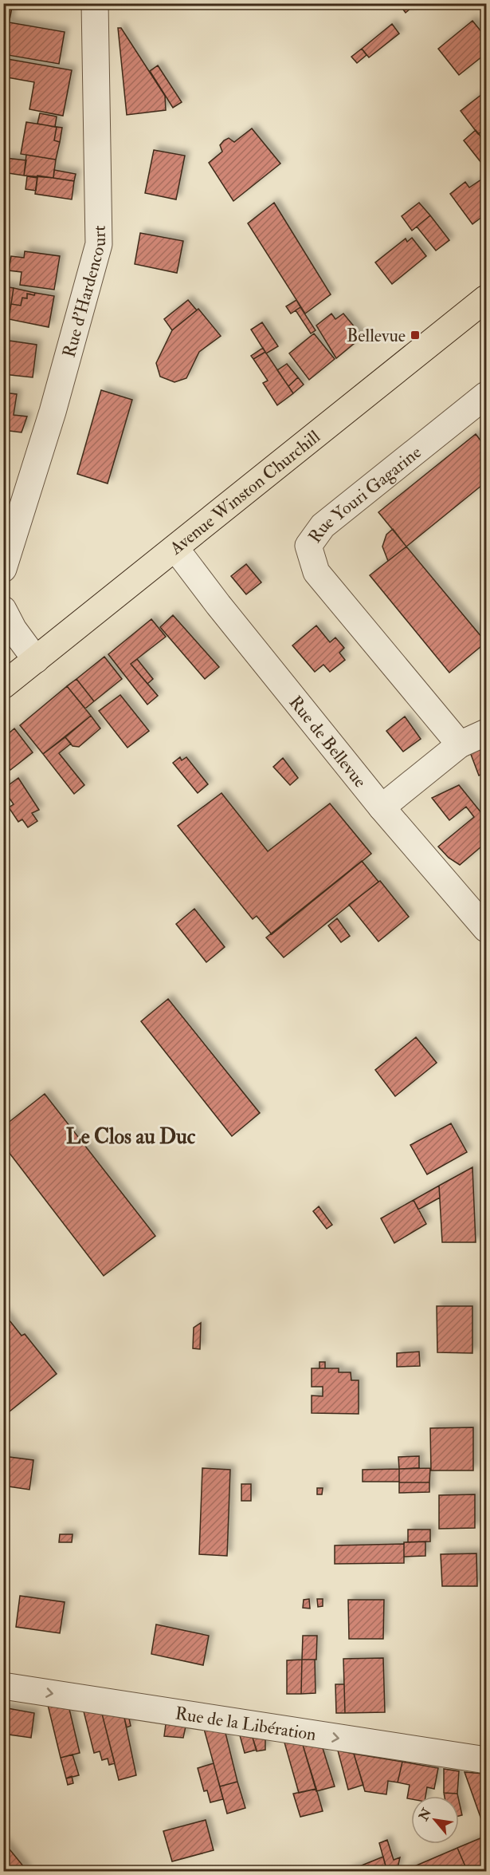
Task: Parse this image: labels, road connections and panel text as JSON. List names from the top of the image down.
{
  "streets": {
    "main road": ["Avenue Winston Churchill"],
    "street": [
      "Rue d'Hardencourt",
      "Rue Youri Gagarine",
      "Rue de Bellevue",
      "Rue de la Libération"
    ]
  },
  "crossings": [
    ["Avenue Winston Churchill", "Rue de Bellevue"]
  ],
  "one_way": ["Rue de la Libération"],
  "districts": ["Le Clos au Duc"],
  "places": {
    "transit": ["Bellevue"]
  },
  "north": "top left"
}
